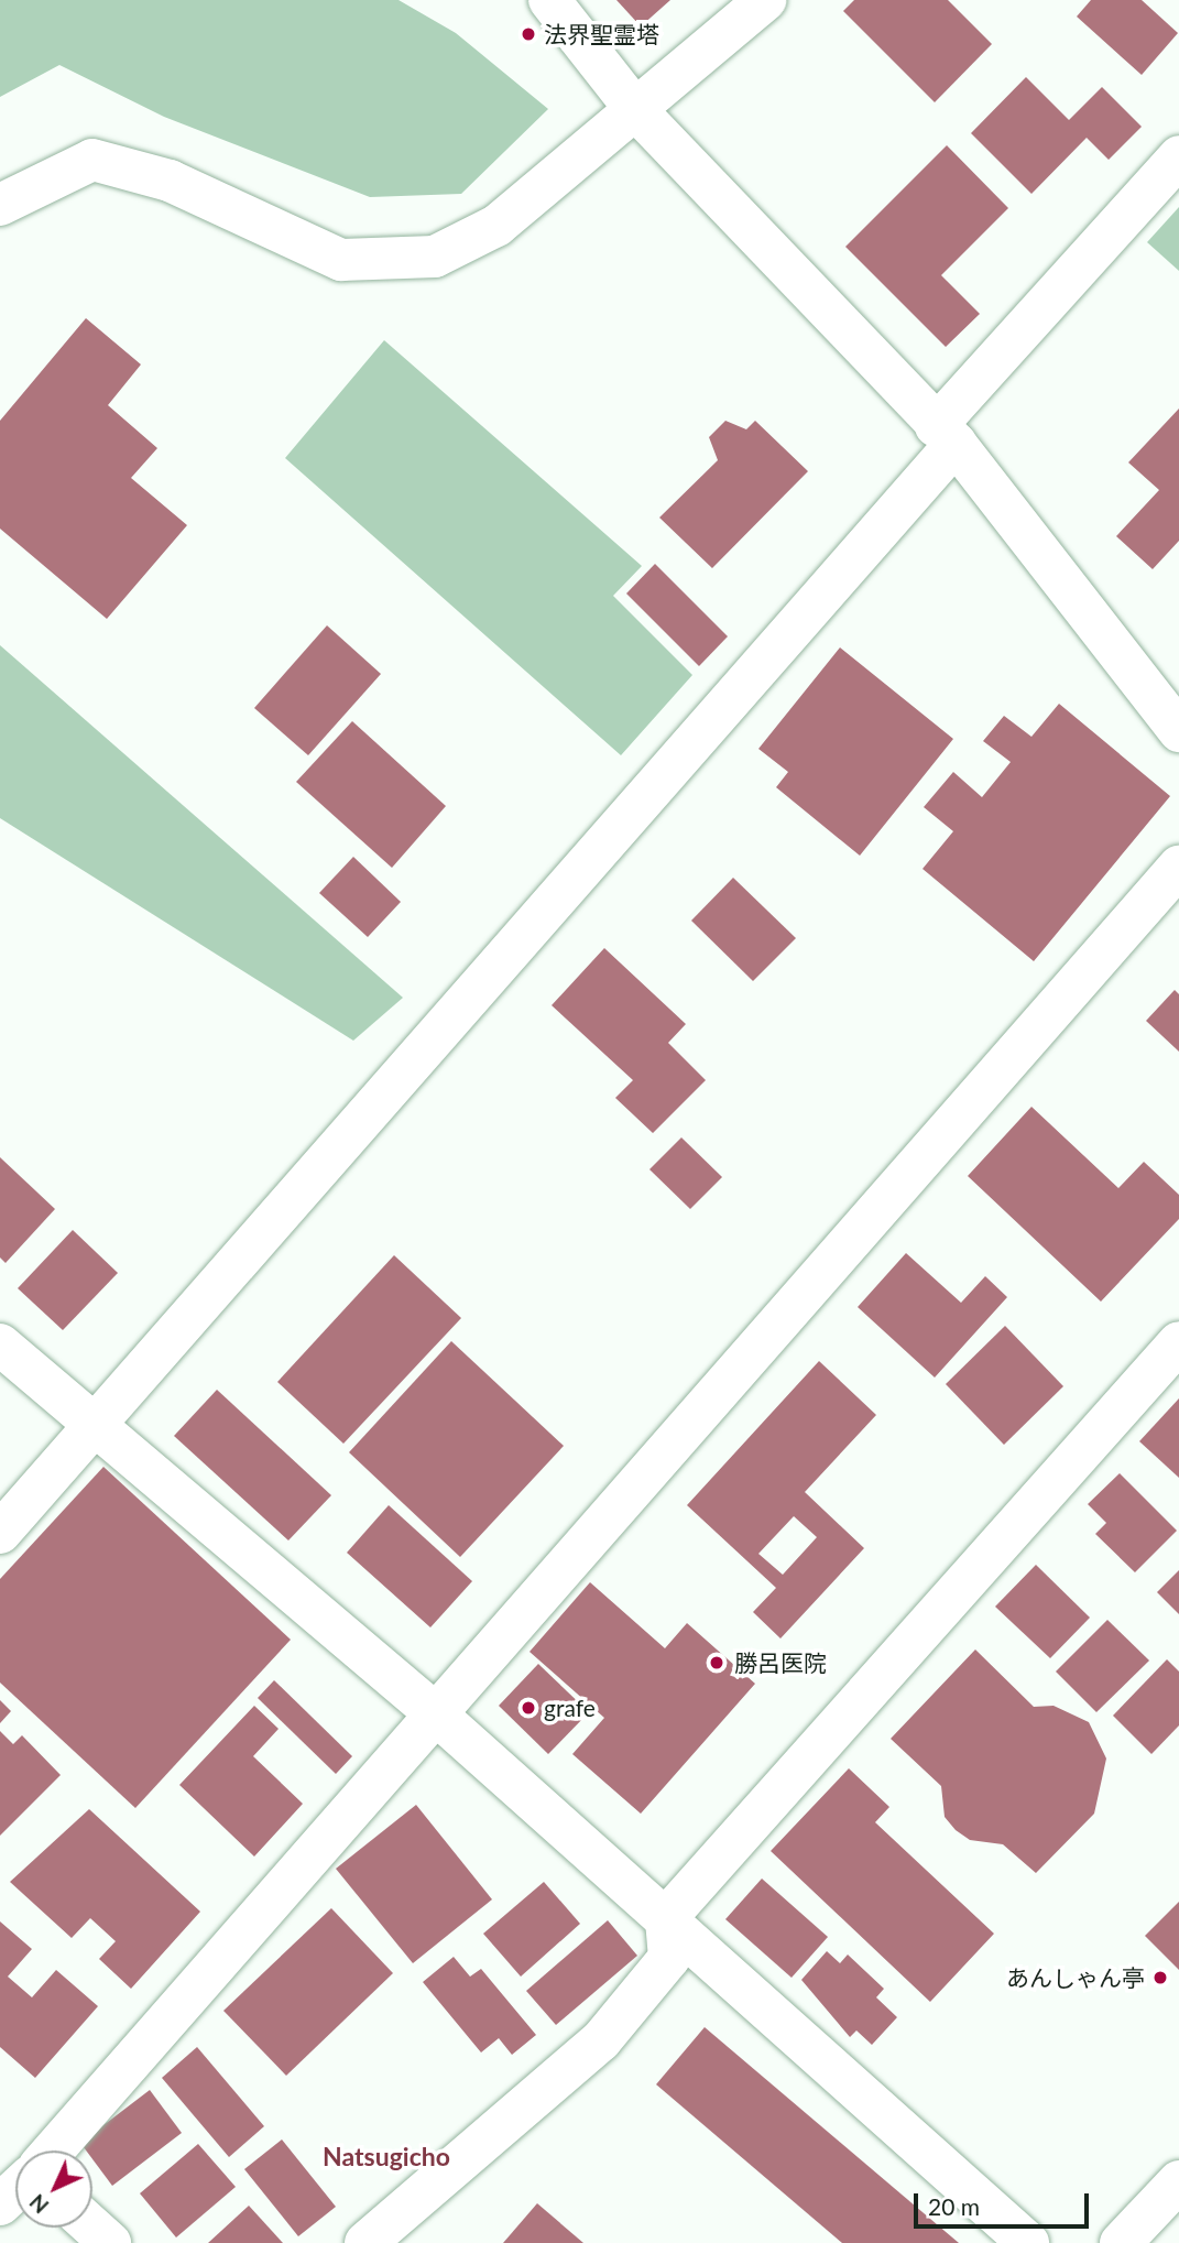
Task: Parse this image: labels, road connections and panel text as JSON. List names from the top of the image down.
{
  "districts": ["Natsugicho"],
  "places": [
    "法界聖霊塔",
    "勝呂医院",
    "grafe",
    "あんしゃん亭"
  ],
  "scale_bar": "20 m",
  "north": "bottom left"
}
